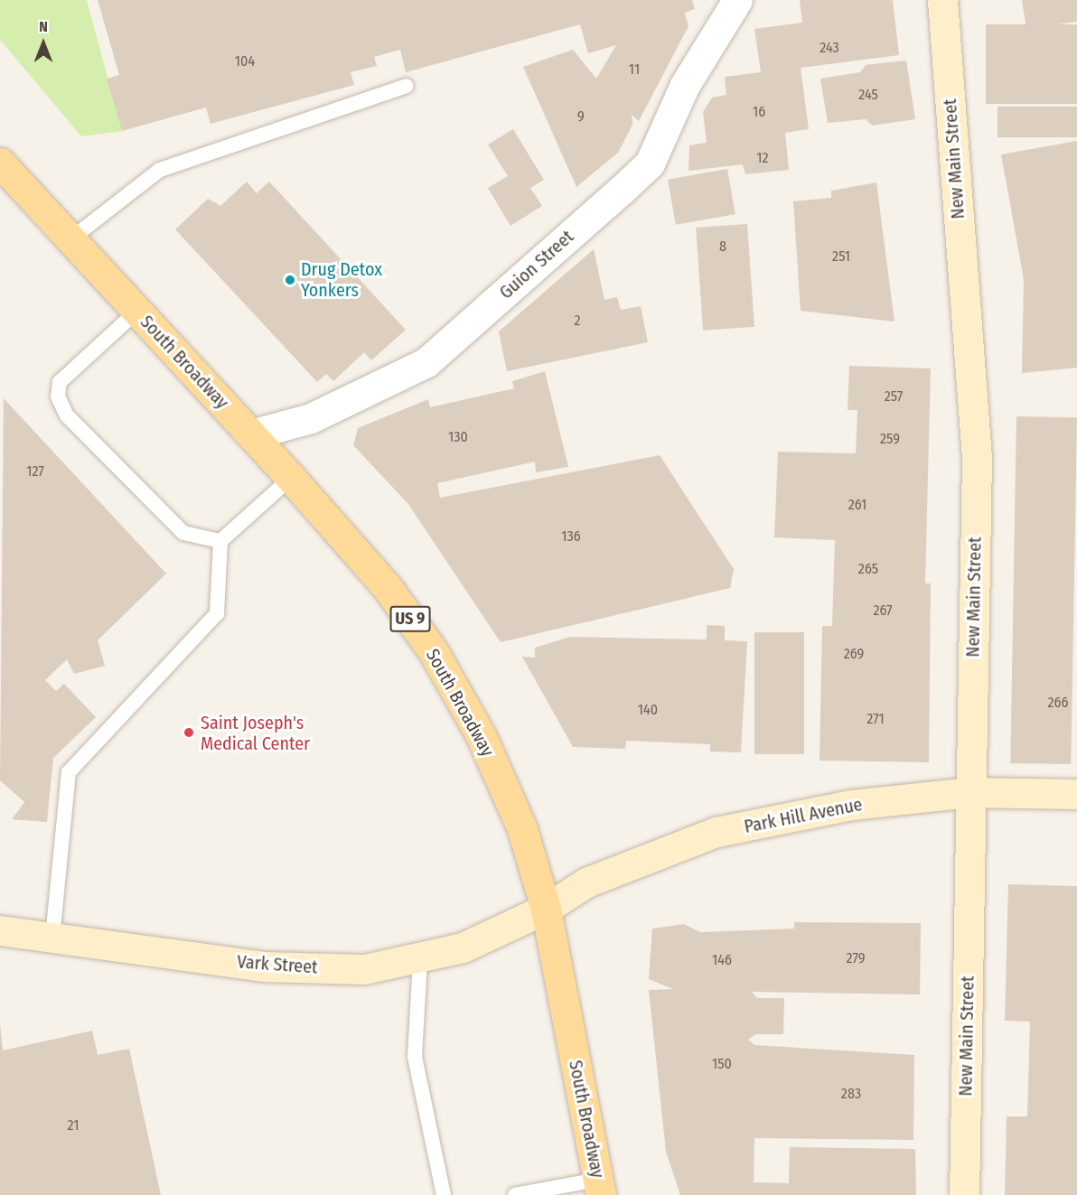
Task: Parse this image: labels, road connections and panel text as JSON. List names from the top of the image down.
{
  "streets": {
    "main road": ["South Broadway", "US 9"],
    "street": [
      "New Main Street",
      "Guion Street",
      "Park Hill Avenue",
      "Vark Street"
    ]
  },
  "crossings": [
    ["New Main Street", "Park Hill Avenue"],
    ["Guion Street", "South Broadway"],
    ["South Broadway", "Park Hill Avenue"],
    ["South Broadway", "Vark Street"],
    ["Park Hill Avenue", "Vark Street"]
  ],
  "places": ["Drug Detox Yonkers", "Saint Joseph's Medical Center"],
  "house_numbers": [
    "243",
    "104",
    "11",
    "245",
    "16",
    "9",
    "12",
    "8",
    "251",
    "2",
    "257",
    "130",
    "259",
    "127",
    "261",
    "136",
    "265",
    "267",
    "269",
    "266",
    "140",
    "271",
    "279",
    "146",
    "150",
    "283",
    "21"
  ],
  "north": "top"
}
